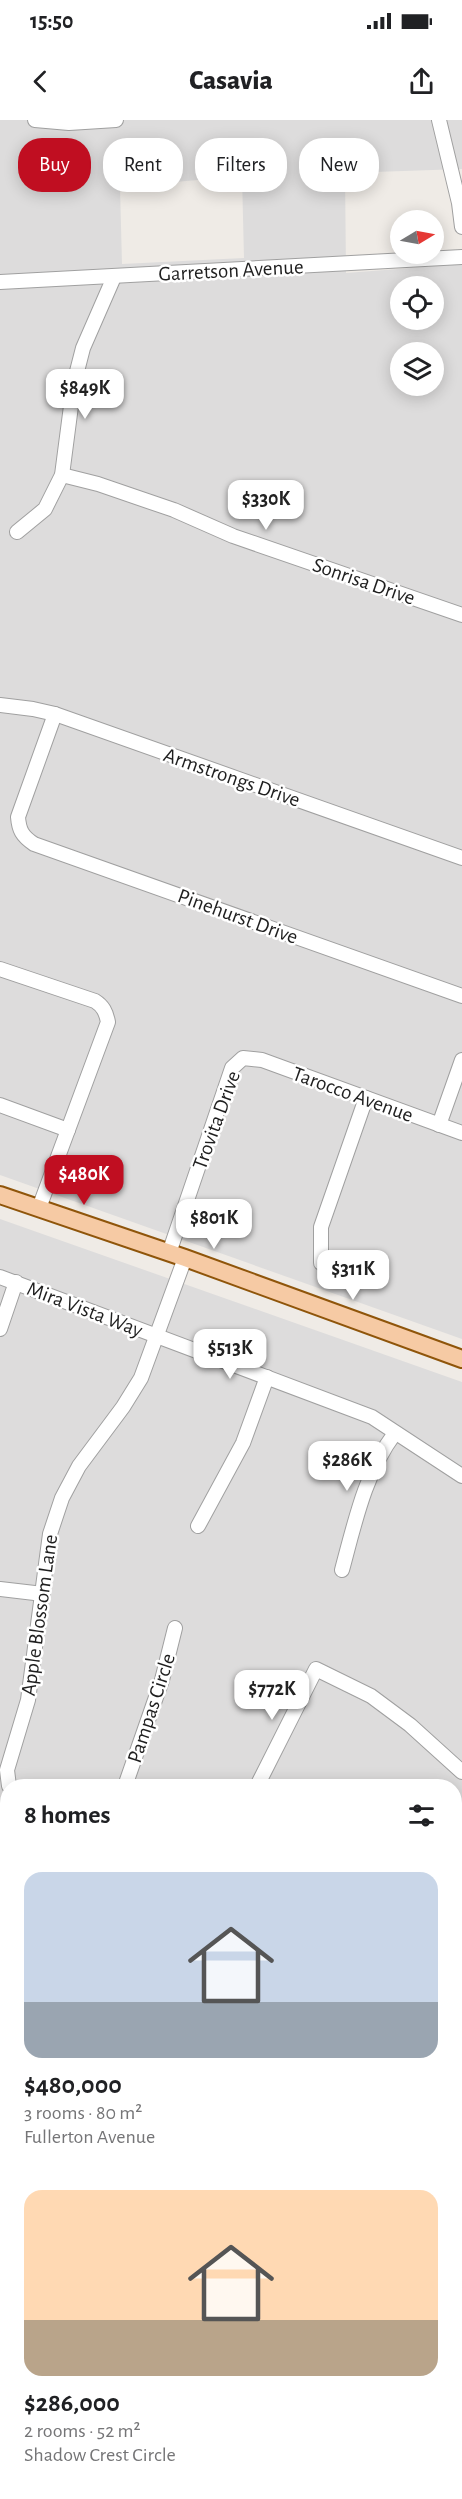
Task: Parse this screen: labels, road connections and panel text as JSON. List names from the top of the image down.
{
  "streets": {
    "street": [
      "Garretson Avenue",
      "Sonrisa Drive",
      "Armstrongs Drive",
      "Pinehurst Drive",
      "Tarocco Avenue",
      "Trovita Drive",
      "Mira Vista Way",
      "Apple Blossom Lane",
      "Pampas Circle"
    ]
  },
  "crossings": [
    ["Armstrongs Drive", "Pinehurst Drive"],
    ["Tarocco Avenue", "Trovita Drive"],
    ["Trovita Drive", "Apple Blossom Lane"],
    ["Mira Vista Way", "Apple Blossom Lane"]
  ],
  "north": "right",
  "page": {
    "status": "15:50",
    "header": "Casavia",
    "chip": [
      "Buy",
      "Rent",
      "Filters",
      "New"
    ],
    "price": [
      "$849K",
      "$330K",
      "$480K",
      "$801K",
      "$311K",
      "$513K",
      "$286K",
      "$772K"
    ],
    "heading": "8 homes",
    "list": [
      {
        "name": "$480,000",
        "note": "3 rooms · 80 m² · Fullerton Avenue"
      },
      {
        "name": "$286,000",
        "note": "2 rooms · 52 m² · Shadow Crest Circle"
      }
    ]
  }
}
